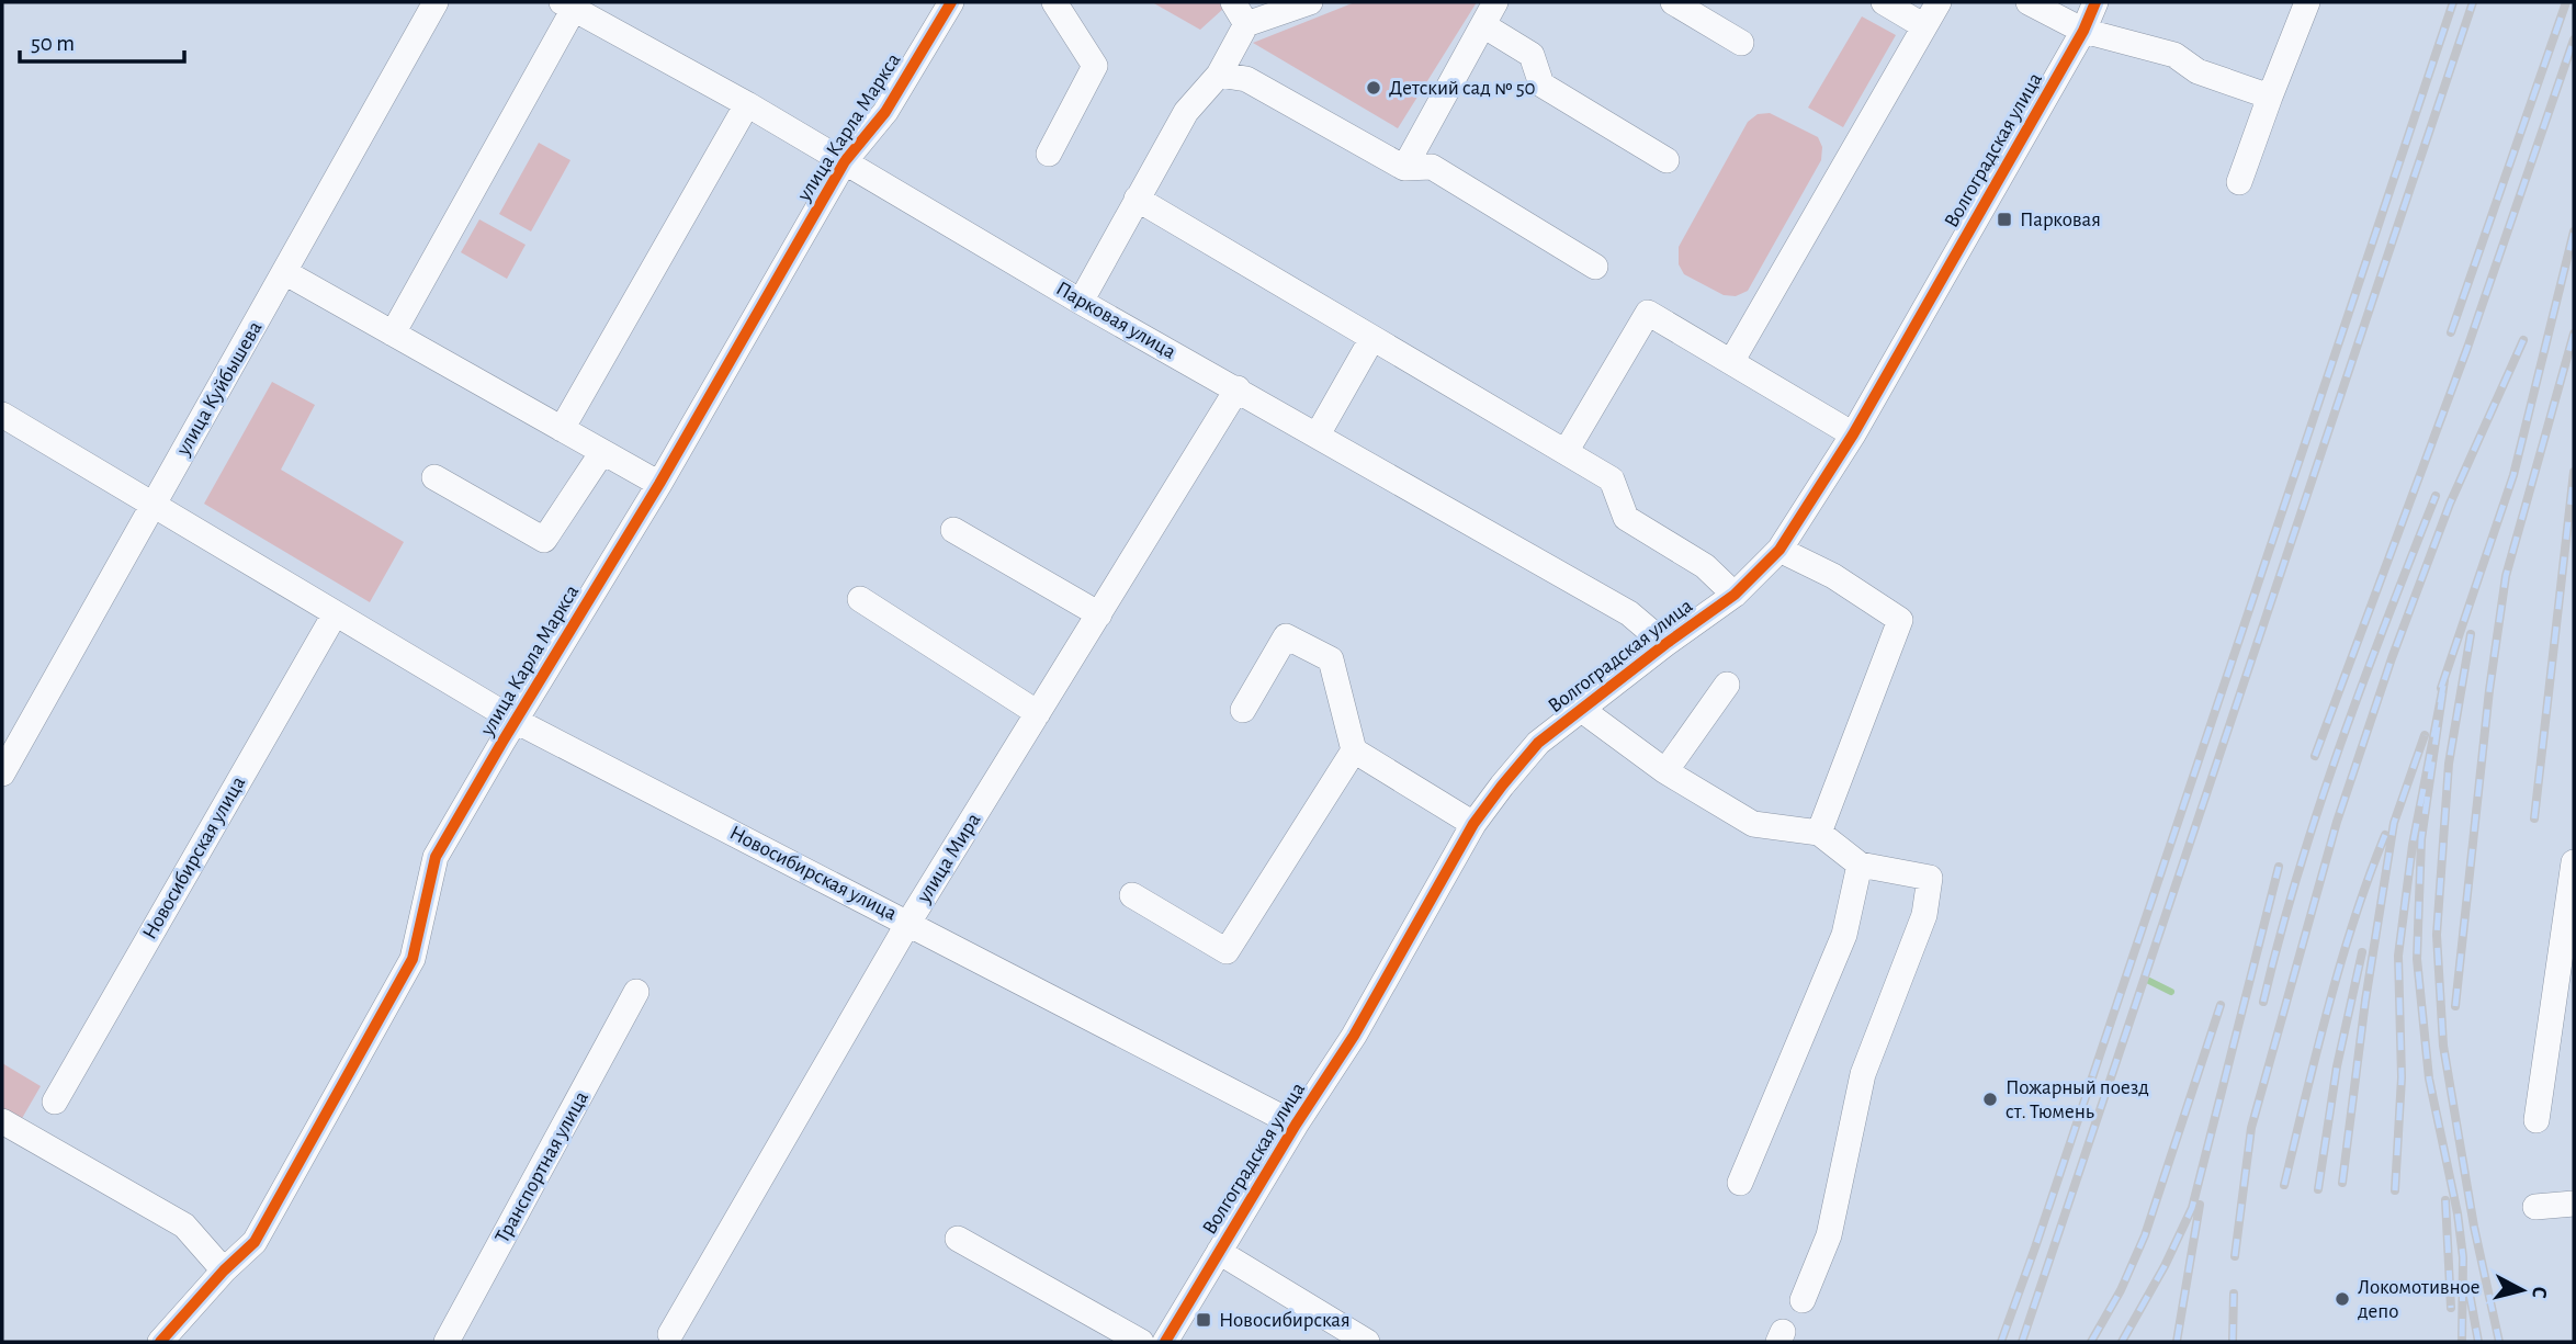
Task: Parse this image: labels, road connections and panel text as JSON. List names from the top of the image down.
{
  "streets": {
    "street": [
      "улица Карла Маркса",
      "Волгоградская улица",
      "Парковая улица",
      "улица Куйбышева",
      "Новосибирская улица",
      "улица Мира",
      "Транспортная улица"
    ]
  },
  "crossings": [
    ["улица Карла Маркса", "Парковая улица"],
    ["улица Карла Маркса", "Новосибирская улица"],
    ["Волгоградская улица", "Парковая улица"],
    ["Волгоградская улица", "Новосибирская улица"],
    ["Парковая улица", "улица Мира"],
    ["улица Куйбышева", "Новосибирская улица"],
    ["Новосибирская улица", "улица Мира"]
  ],
  "places": {
    "other": ["Детский сад № 50", "Пожарный поезд ст. Тюмень", "Локомотивное депо"],
    "transit": ["Парковая", "Новосибирская"]
  },
  "scale_bar": "50 m",
  "north": "right"
}
